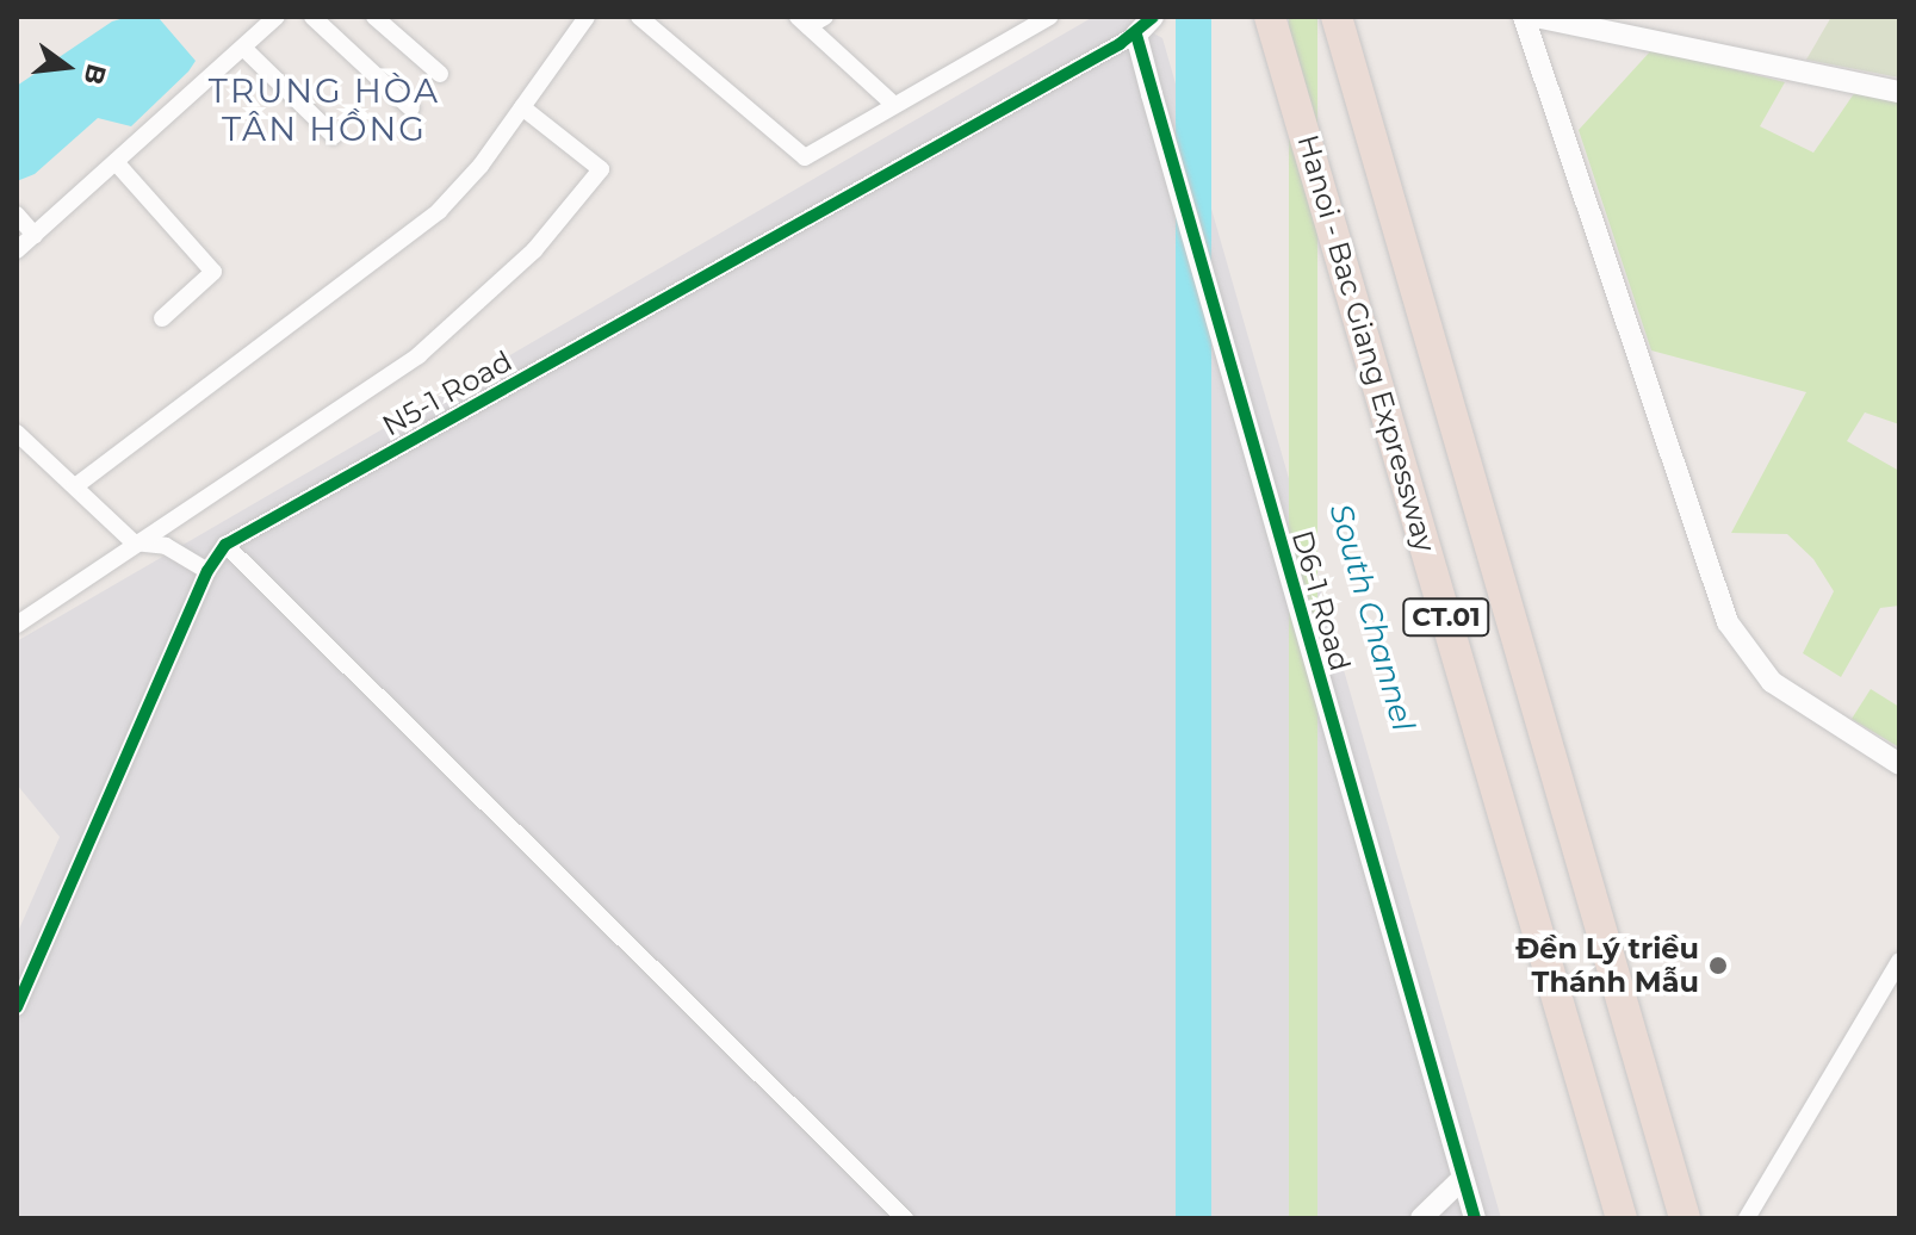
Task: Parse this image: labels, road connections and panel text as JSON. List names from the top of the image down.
{
  "streets": {
    "highway": ["Hanoi - Bac Giang Expressway", "CT.01"],
    "street": ["N5-1 Road", "D6-1 Road"]
  },
  "crossings": [
    ["N5-1 Road", "D6-1 Road"]
  ],
  "districts": ["TRUNG HÒA TÂN HỒNG"],
  "water": ["South Channel"],
  "places": ["Đền Lý triều Thánh Mẫu"],
  "north": "right"
}
